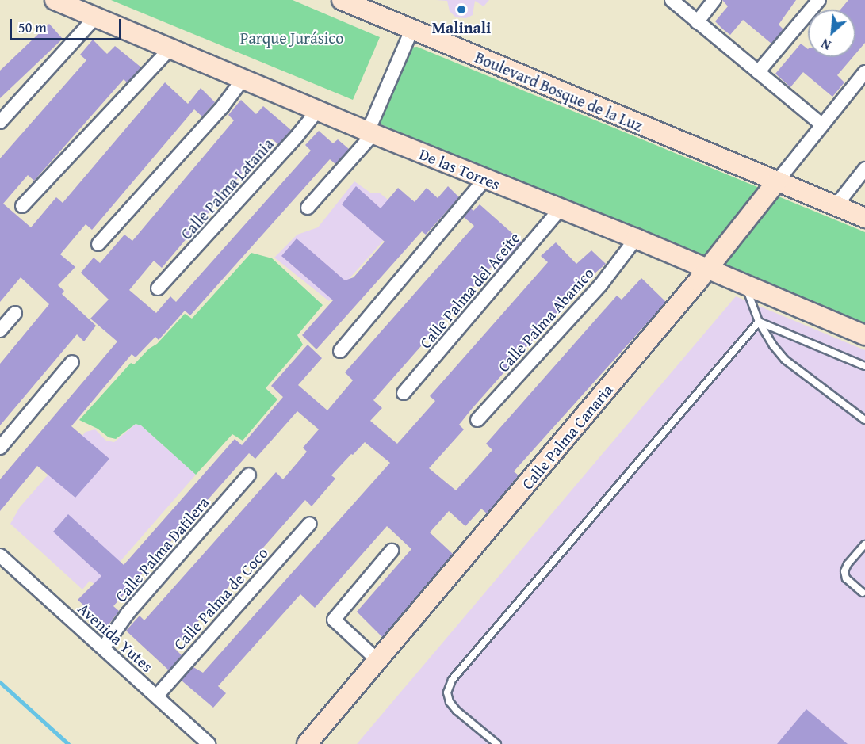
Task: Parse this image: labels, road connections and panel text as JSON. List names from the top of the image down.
{
  "streets": {
    "main road": ["Boulevard Bosque de la Luz", "De las Torres", "Calle Palma Canaria"],
    "street": [
      "Calle Palma Latania",
      "Calle Palma del Aceite",
      "Calle Palma Abanico",
      "Calle Palma Datilera",
      "Calle Palma de Coco",
      "Avenida Yutes"
    ]
  },
  "crossings": [
    ["Boulevard Bosque de la Luz", "Calle Palma Canaria"],
    ["De las Torres", "Calle Palma Latania"],
    ["De las Torres", "Calle Palma del Aceite"],
    ["De las Torres", "Calle Palma Abanico"],
    ["De las Torres", "Calle Palma Canaria"],
    ["Calle Palma Datilera", "Avenida Yutes"],
    ["Calle Palma de Coco", "Avenida Yutes"]
  ],
  "parks": ["Parque Jurásico"],
  "places": ["Malinali"],
  "scale_bar": "50 m",
  "north": "bottom left"
}
